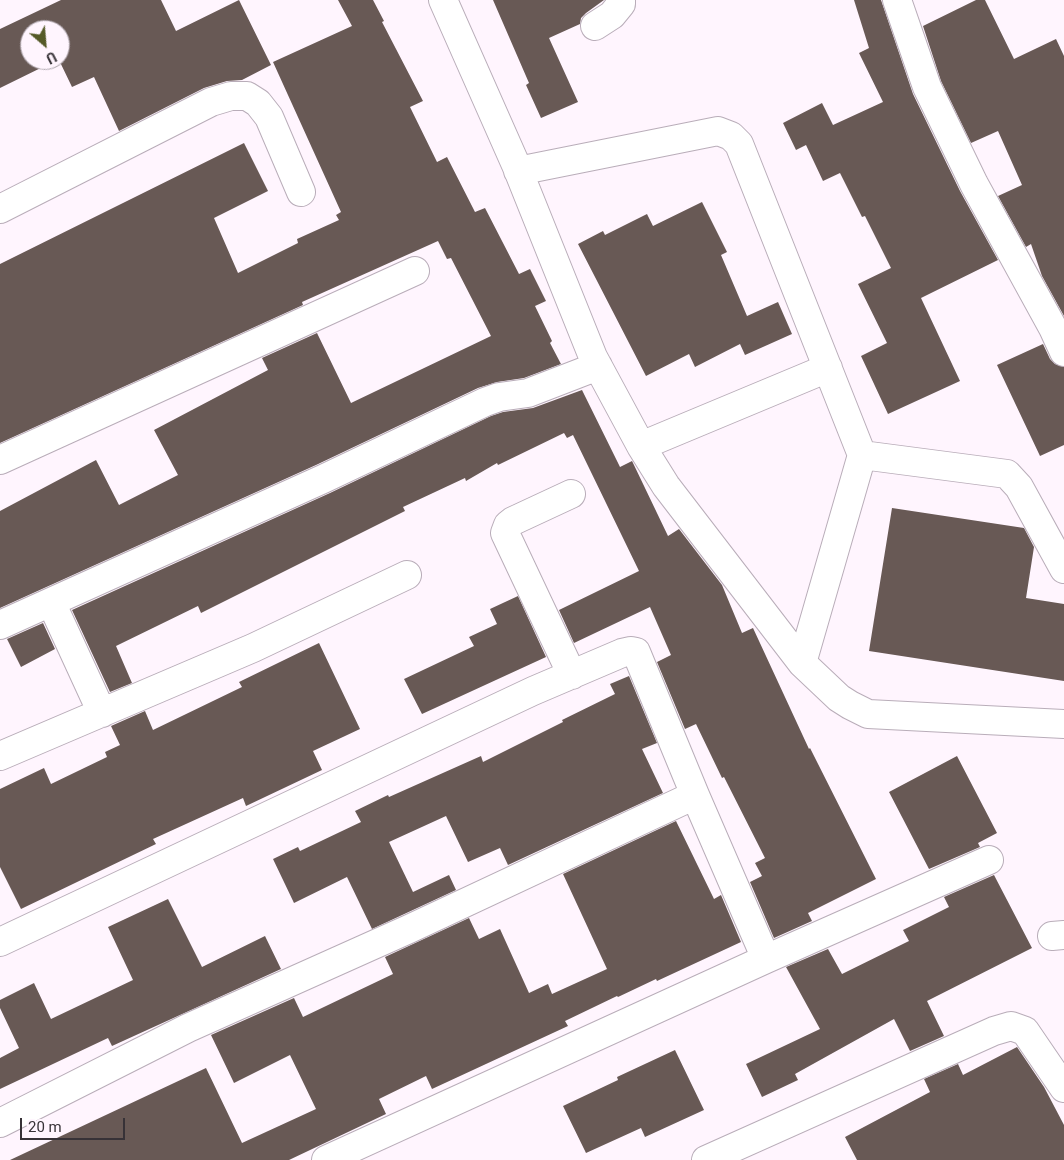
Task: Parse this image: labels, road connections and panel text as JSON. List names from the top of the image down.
{
  "scale_bar": "20 m",
  "north": "bottom right"
}
